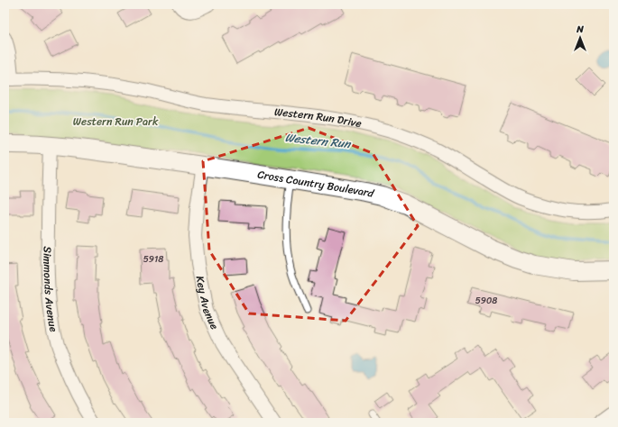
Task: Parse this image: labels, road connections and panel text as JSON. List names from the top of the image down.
{
  "streets": {
    "main road": ["Cross Country Boulevard"],
    "street": ["Western Run Drive", "Simmonds Avenue", "Key Avenue"]
  },
  "crossings": [
    ["Cross Country Boulevard", "Simmonds Avenue"],
    ["Cross Country Boulevard", "Key Avenue"]
  ],
  "water": ["Western Run"],
  "parks": ["Western Run Park"],
  "house_numbers": ["5918", "5908"],
  "north": "top"
}
